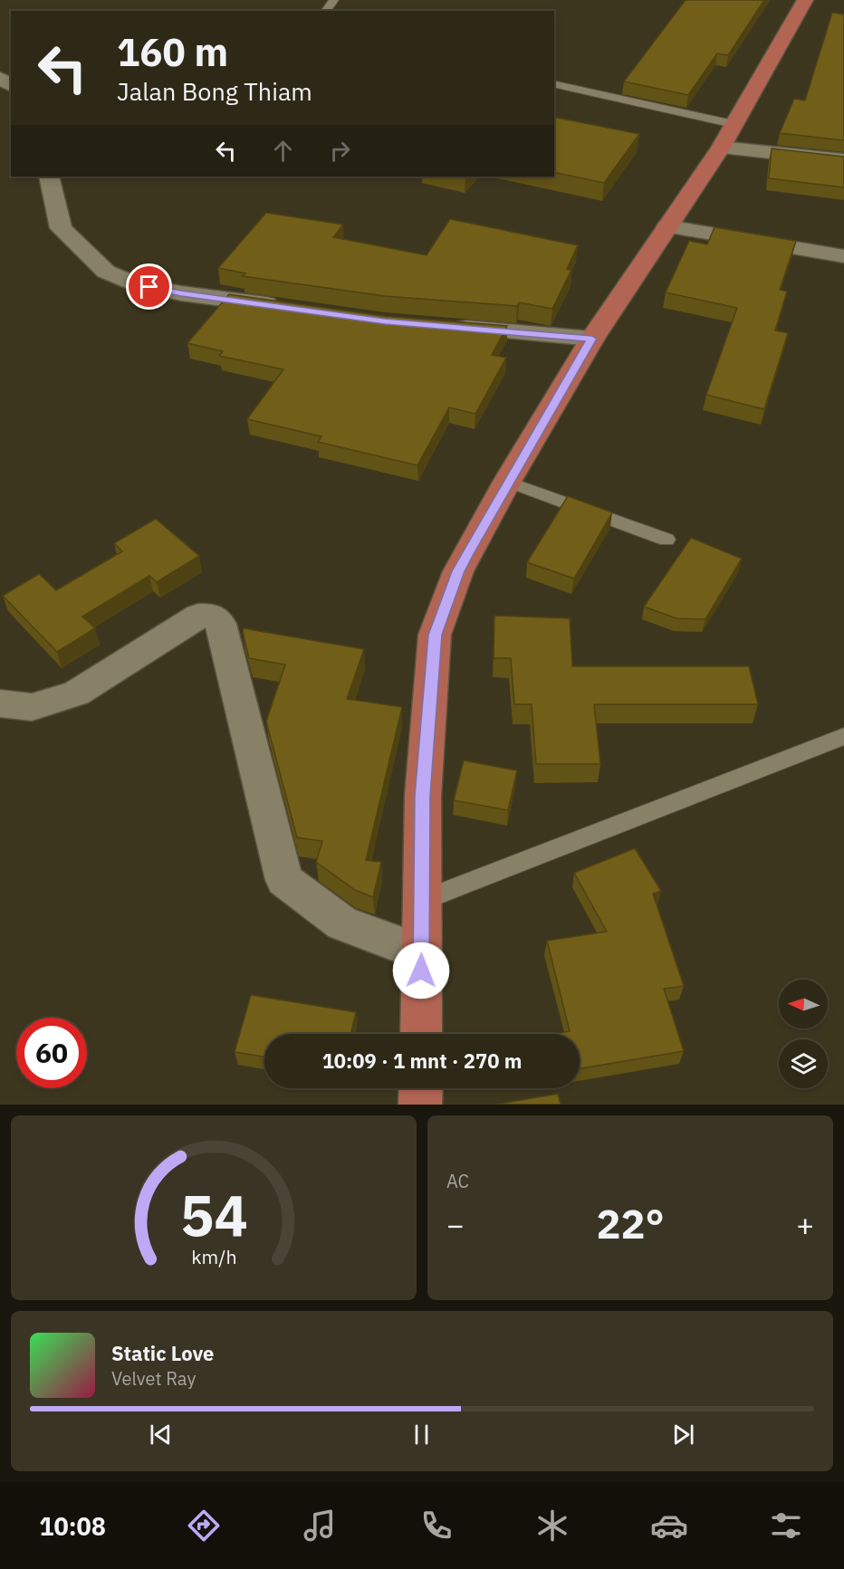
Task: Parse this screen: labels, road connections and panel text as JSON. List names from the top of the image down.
{
  "north": "left",
  "page": {
    "turn": ["160 m", "Jalan Bong Thiam"],
    "limit": "60",
    "trip": "10:09 · 1 mnt · 270 m",
    "tile": "AC",
    "heat": ["−", "22°", "+"],
    "song": ["Static Love", "Velvet Ray"],
    "tabs": "10:08",
    "gauge": ["54", "km/h"]
  }
}
